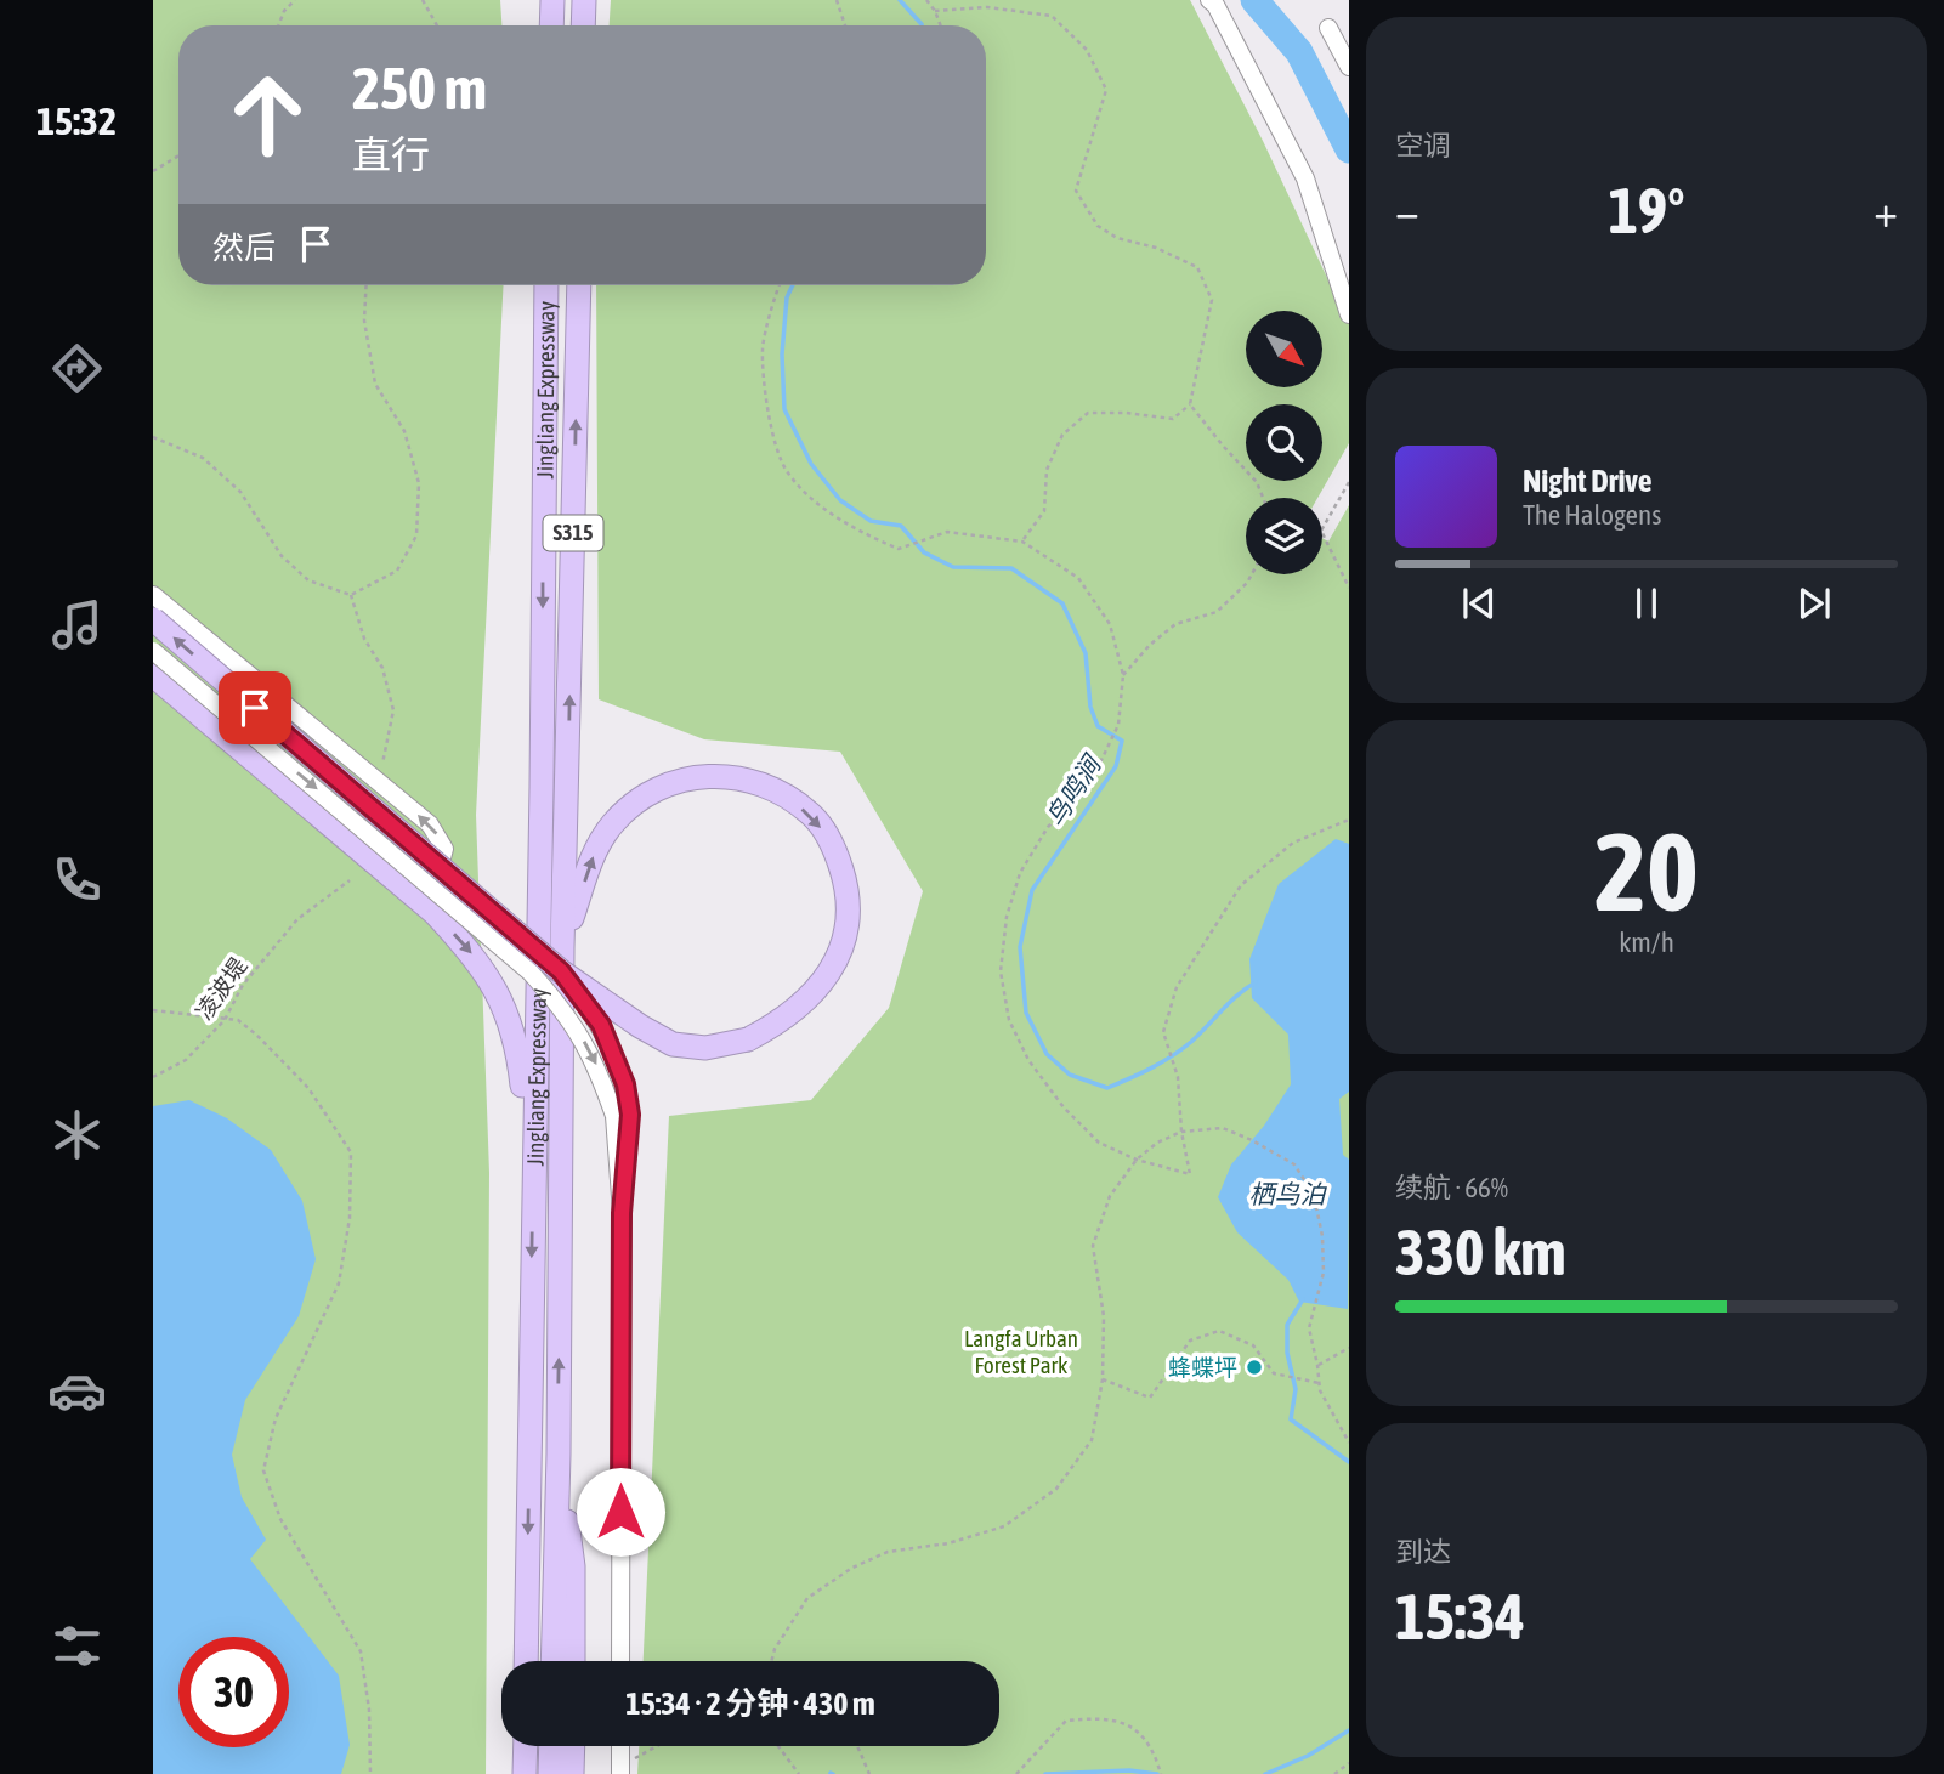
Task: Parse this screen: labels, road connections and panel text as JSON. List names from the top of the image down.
{
  "streets": {
    "highway": ["Jingliang Expressway", "S315"],
    "path": ["凌波堤"]
  },
  "water": ["鸟鸣涧", "栖鸟泊"],
  "parks": ["Langfa Urban Forest Park"],
  "places": ["蜂蝶坪"],
  "north": "bottom right",
  "page": {
    "tabs": "15:32",
    "tile": [
      "空调",
      ["20", "km/h"],
      ["续航 · 66%", "330 km"],
      ["到达", "15:34"]
    ],
    "turn": ["250 m", "直行"],
    "heat": ["−", "19°", "+"],
    "then": "然后",
    "song": ["Night Drive", "The Halogens"],
    "limit": "30",
    "trip": "15:34 · 2 分钟 · 430 m"
  }
}
